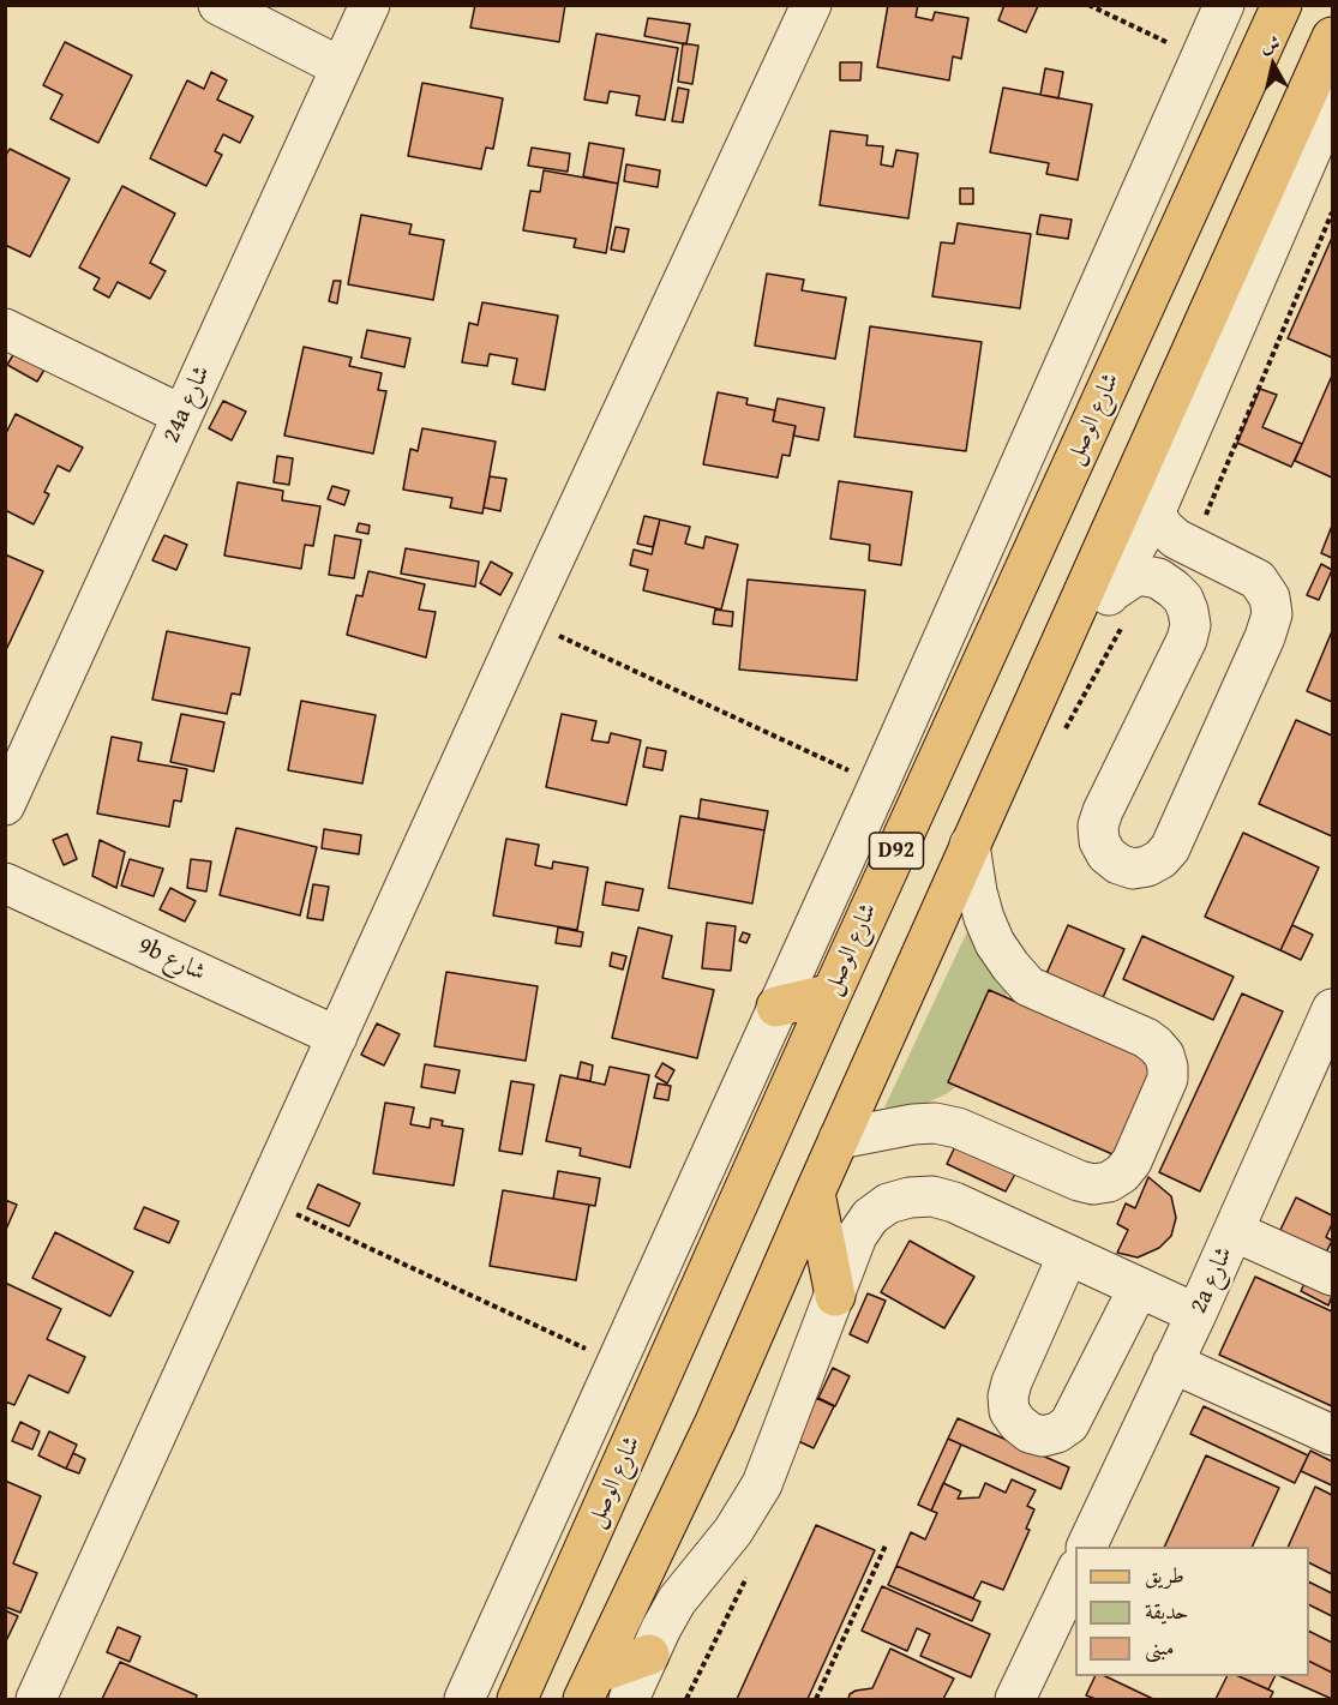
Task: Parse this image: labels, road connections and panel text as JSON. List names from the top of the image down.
{
  "streets": {
    "main road": ["شارع الوصل", "D92"],
    "street": ["24a شارع", "9b شارع", "2a شارع"]
  },
  "legend": ["طريق", "حديقة", "مبنى"],
  "north": "top"
}
